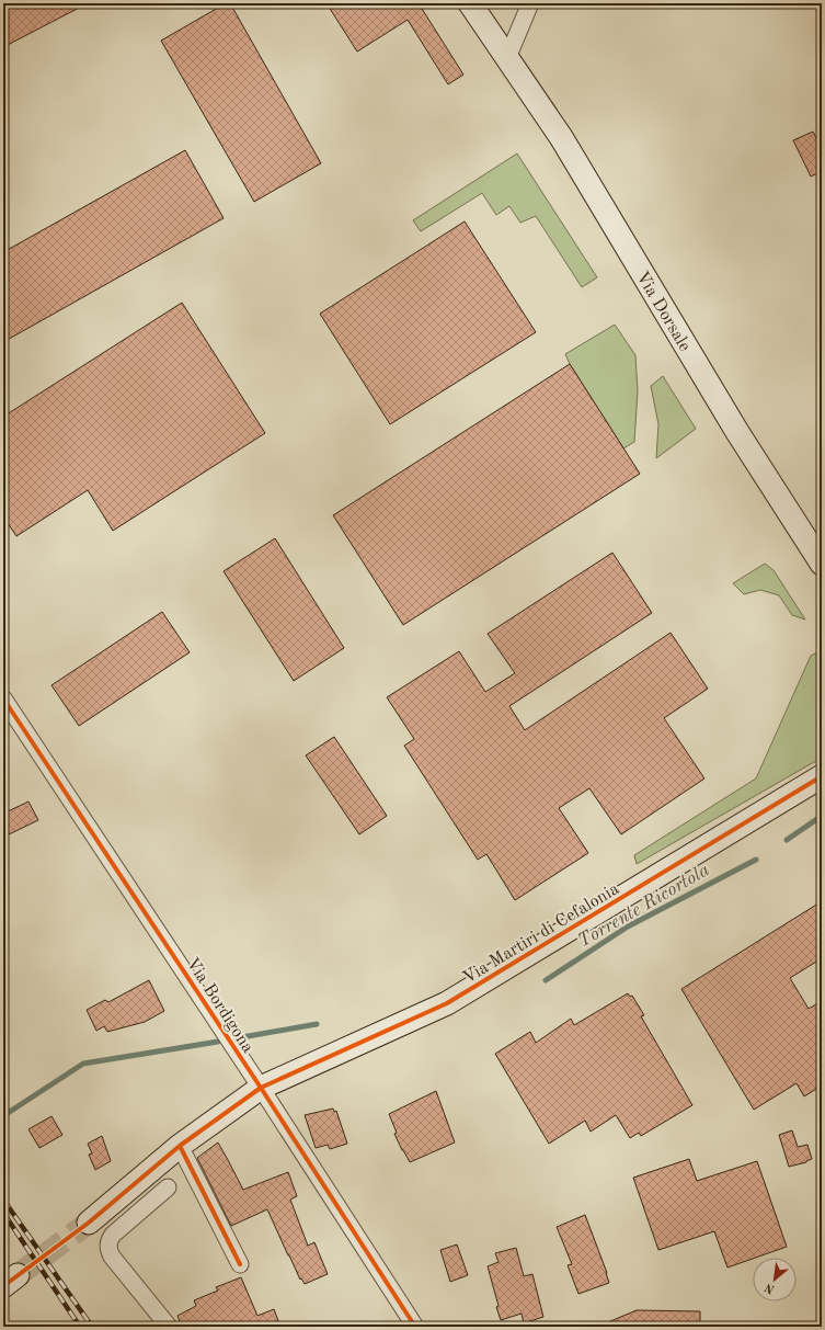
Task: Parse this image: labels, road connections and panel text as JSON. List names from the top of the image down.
{
  "streets": {
    "street": ["Via Dorsale", "Via Martiri di Cefalonia", "Via Bordigona"]
  },
  "crossings": [
    ["Via Martiri di Cefalonia", "Via Bordigona"]
  ],
  "water": ["Torrente Ricortola"],
  "north": "bottom left"
}
